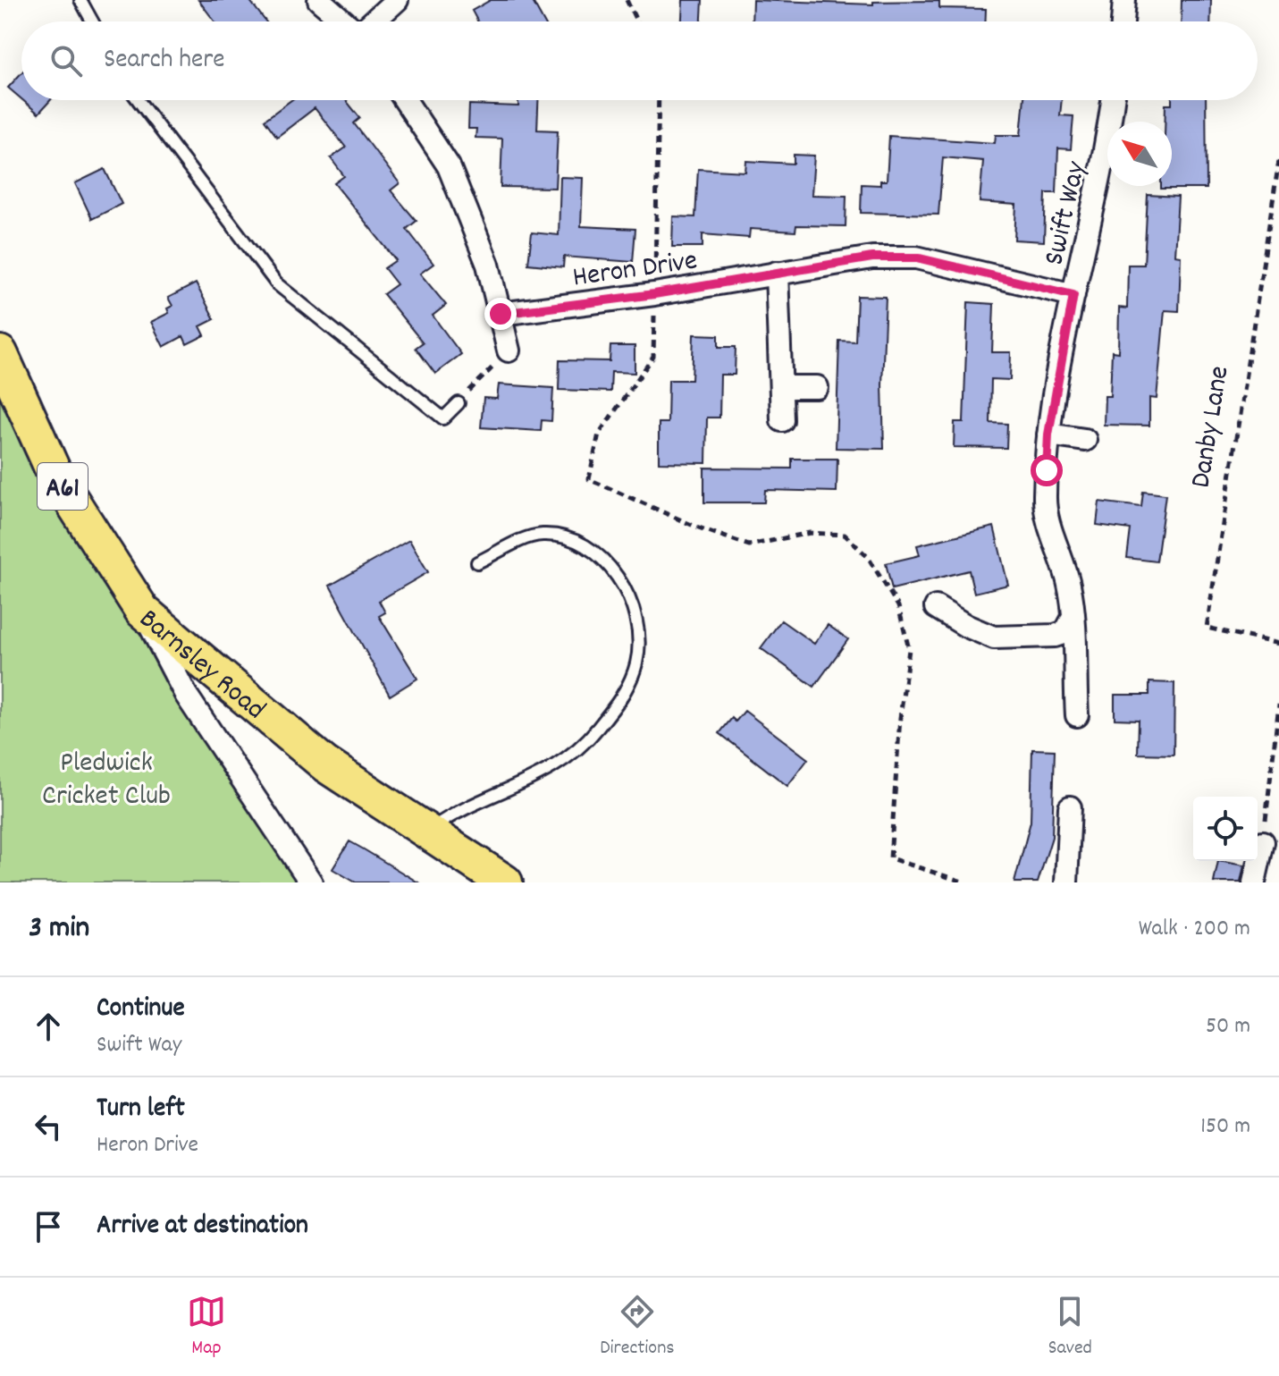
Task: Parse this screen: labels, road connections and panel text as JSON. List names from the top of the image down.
{
  "streets": {
    "main road": ["A61", "Barnsley Road"],
    "street": ["Swift Way", "Heron Drive"],
    "path": ["Danby Lane"]
  },
  "crossings": [
    ["Swift Way", "Heron Drive"]
  ],
  "parks": ["Pledwick Cricket Club"],
  "north": "top left",
  "page": {
    "search": "Search here",
    "heading": ["3 min", "Walk · 200 m"],
    "list": [
      ["Continue", "Swift Way", "50 m"],
      ["Turn left", "Heron Drive", "150 m"],
      "Arrive at destination"
    ],
    "nav": ["Map", "Directions", "Saved"]
  }
}
